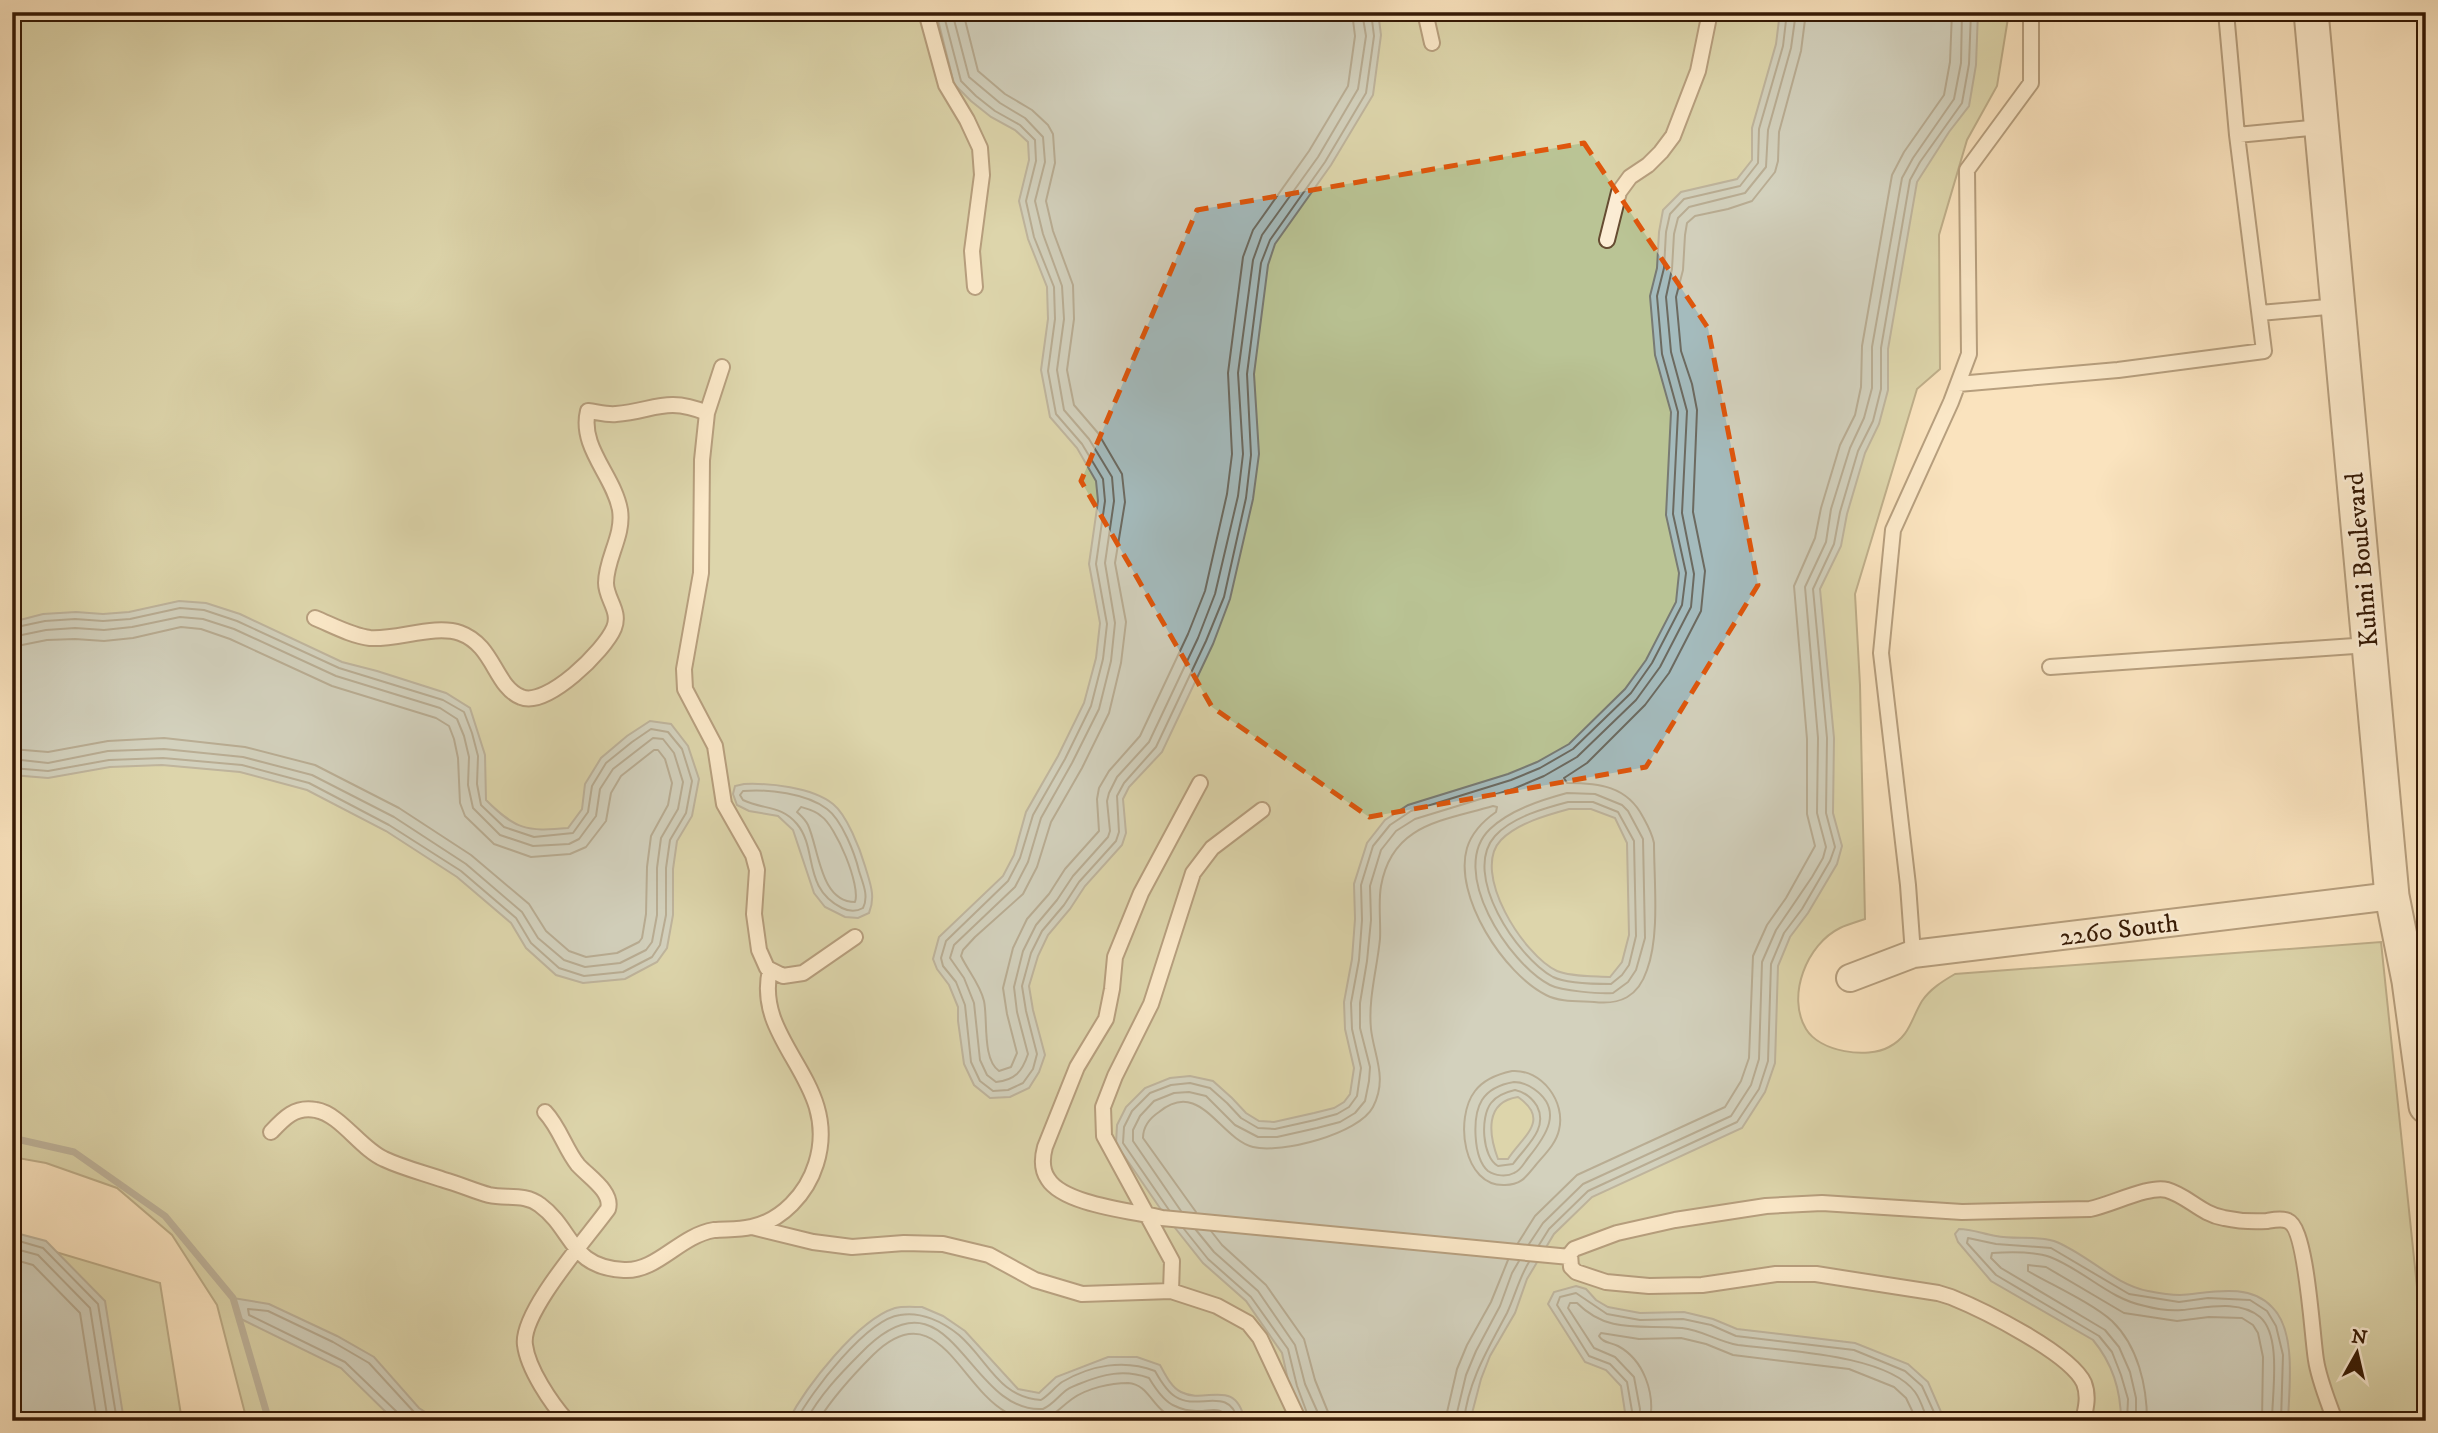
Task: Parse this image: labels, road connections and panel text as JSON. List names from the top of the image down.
{
  "streets": {
    "street": ["Kuhni Boulevard", "2260 South"]
  },
  "crossings": [
    ["Kuhni Boulevard", "2260 South"]
  ],
  "north": "top"
}
